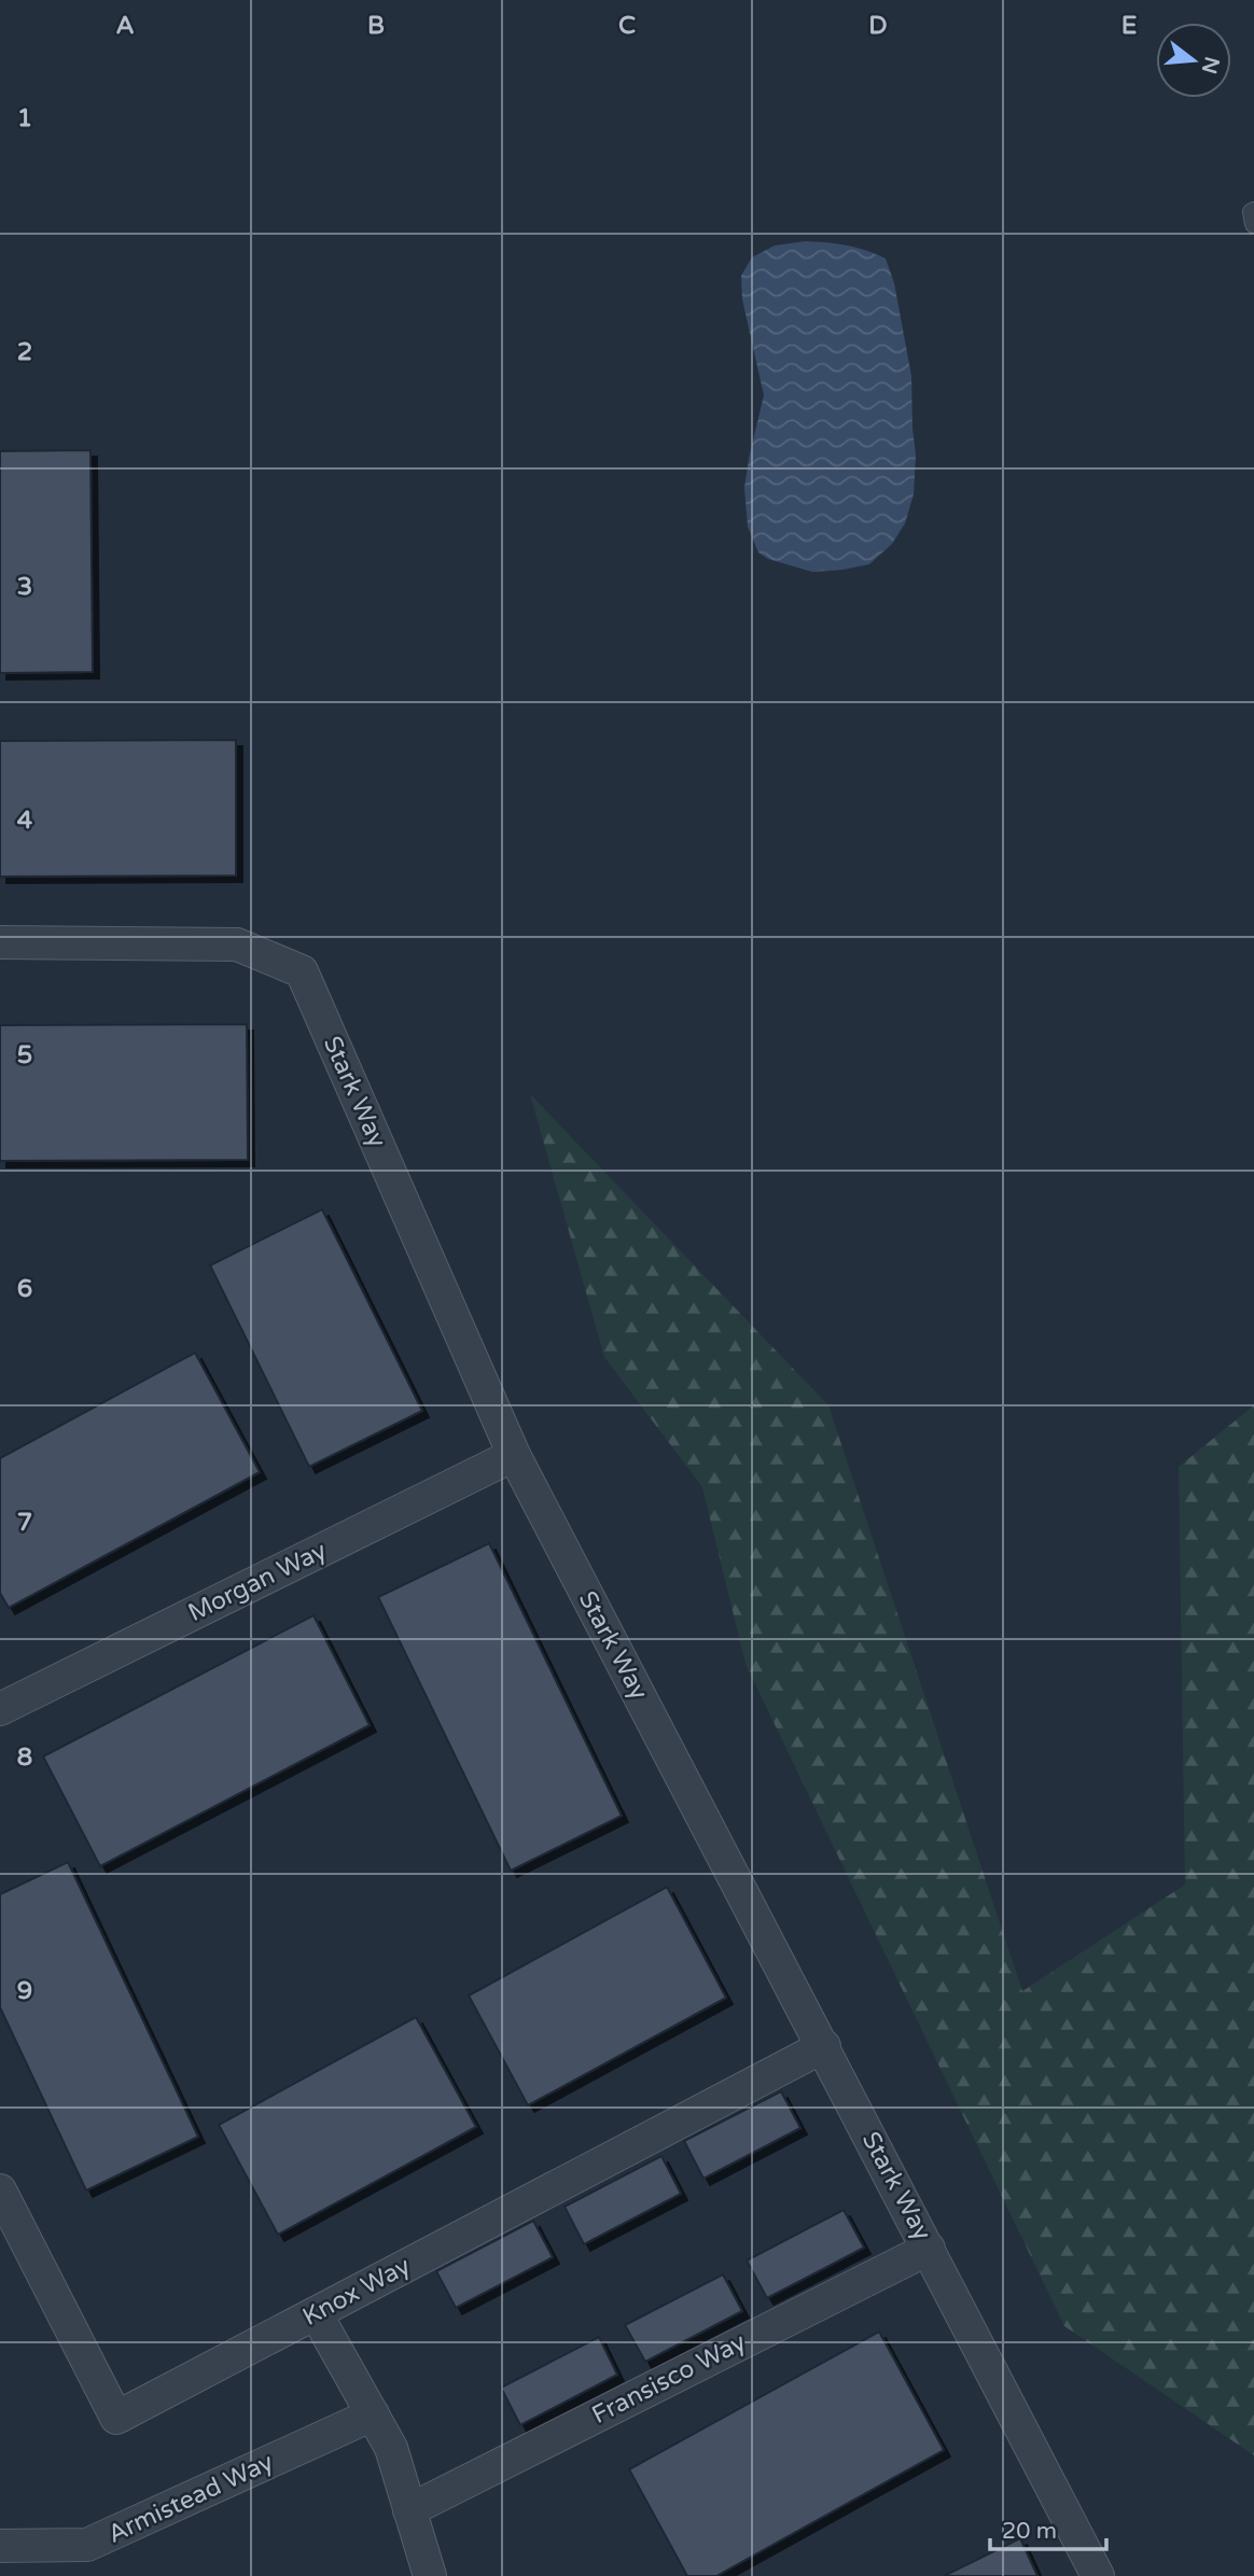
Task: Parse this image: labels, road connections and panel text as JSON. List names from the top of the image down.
{
  "streets": {
    "street": [
      "Stark Way",
      "Morgan Way",
      "Knox Way",
      "Fransisco Way",
      "Armistead Way"
    ]
  },
  "crossings": [
    ["Stark Way", "Morgan Way"],
    ["Stark Way", "Knox Way"],
    ["Stark Way", "Fransisco Way"]
  ],
  "scale_bar": "20 m",
  "north": "right",
  "grid": {
    "columns": [
      "A",
      "B",
      "C",
      "D",
      "E"
    ],
    "rows": [
      "1",
      "2",
      "3",
      "4",
      "5",
      "6",
      "7",
      "8",
      "9"
    ]
  }
}
